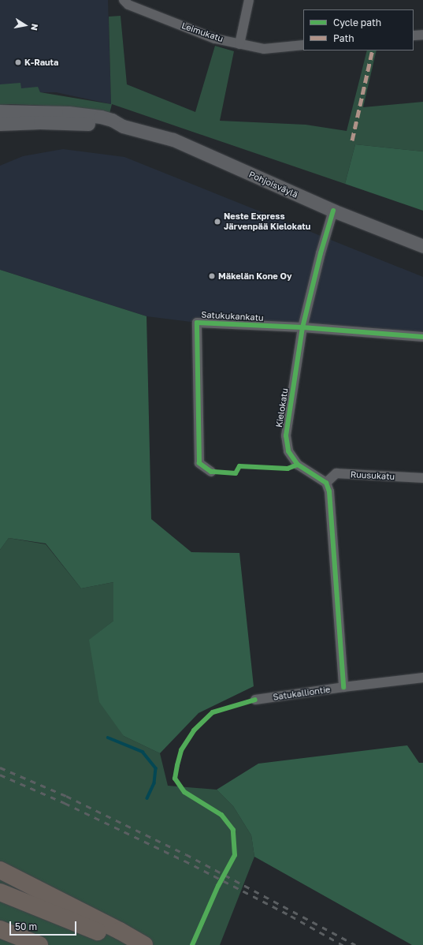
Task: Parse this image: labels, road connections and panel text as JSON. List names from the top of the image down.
{
  "streets": {
    "main road": ["Pohjoisväylä"],
    "street": [
      "Leimukatu",
      "Satukukankatu",
      "Kielokatu",
      "Ruusukatu",
      "Satukalliontie"
    ]
  },
  "crossings": [
    ["Pohjoisväylä", "Kielokatu"],
    ["Satukukankatu", "Kielokatu"],
    ["Kielokatu", "Ruusukatu"]
  ],
  "places": ["K-Rauta", "Neste Express Järvenpää Kielokatu", "Mäkelän Kone Oy"],
  "legend": ["Cycle path", "Path"],
  "scale_bar": "50 m",
  "north": "right"
}
